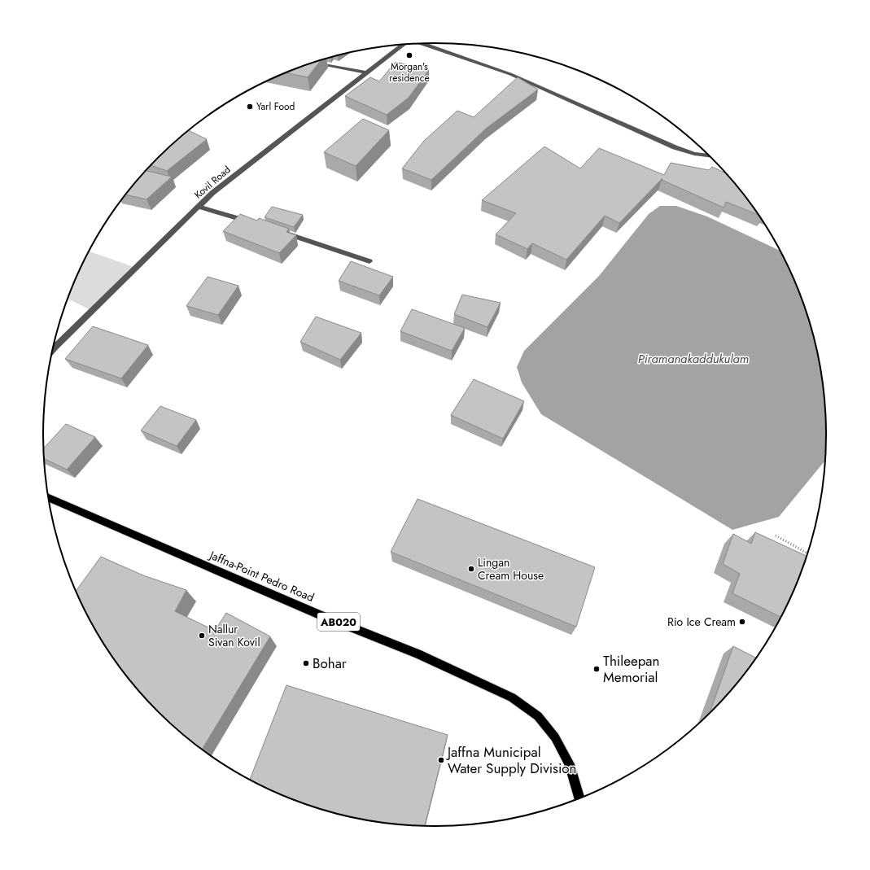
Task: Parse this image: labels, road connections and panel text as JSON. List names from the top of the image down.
{
  "streets": {
    "main road": ["Jaffna-Point Pedro Road", "AB020"],
    "street": ["Kovil Road"]
  },
  "water": ["Piramanakaddukulam"],
  "places": [
    "Morgan's residence",
    "Yarl Food",
    "Lingan Cream House",
    "Rio Ice Cream",
    "Nallur Sivan Kovil",
    "Bohar",
    "Thileepan Memorial",
    "Jaffna Municipal Water Supply Division"
  ]
}
